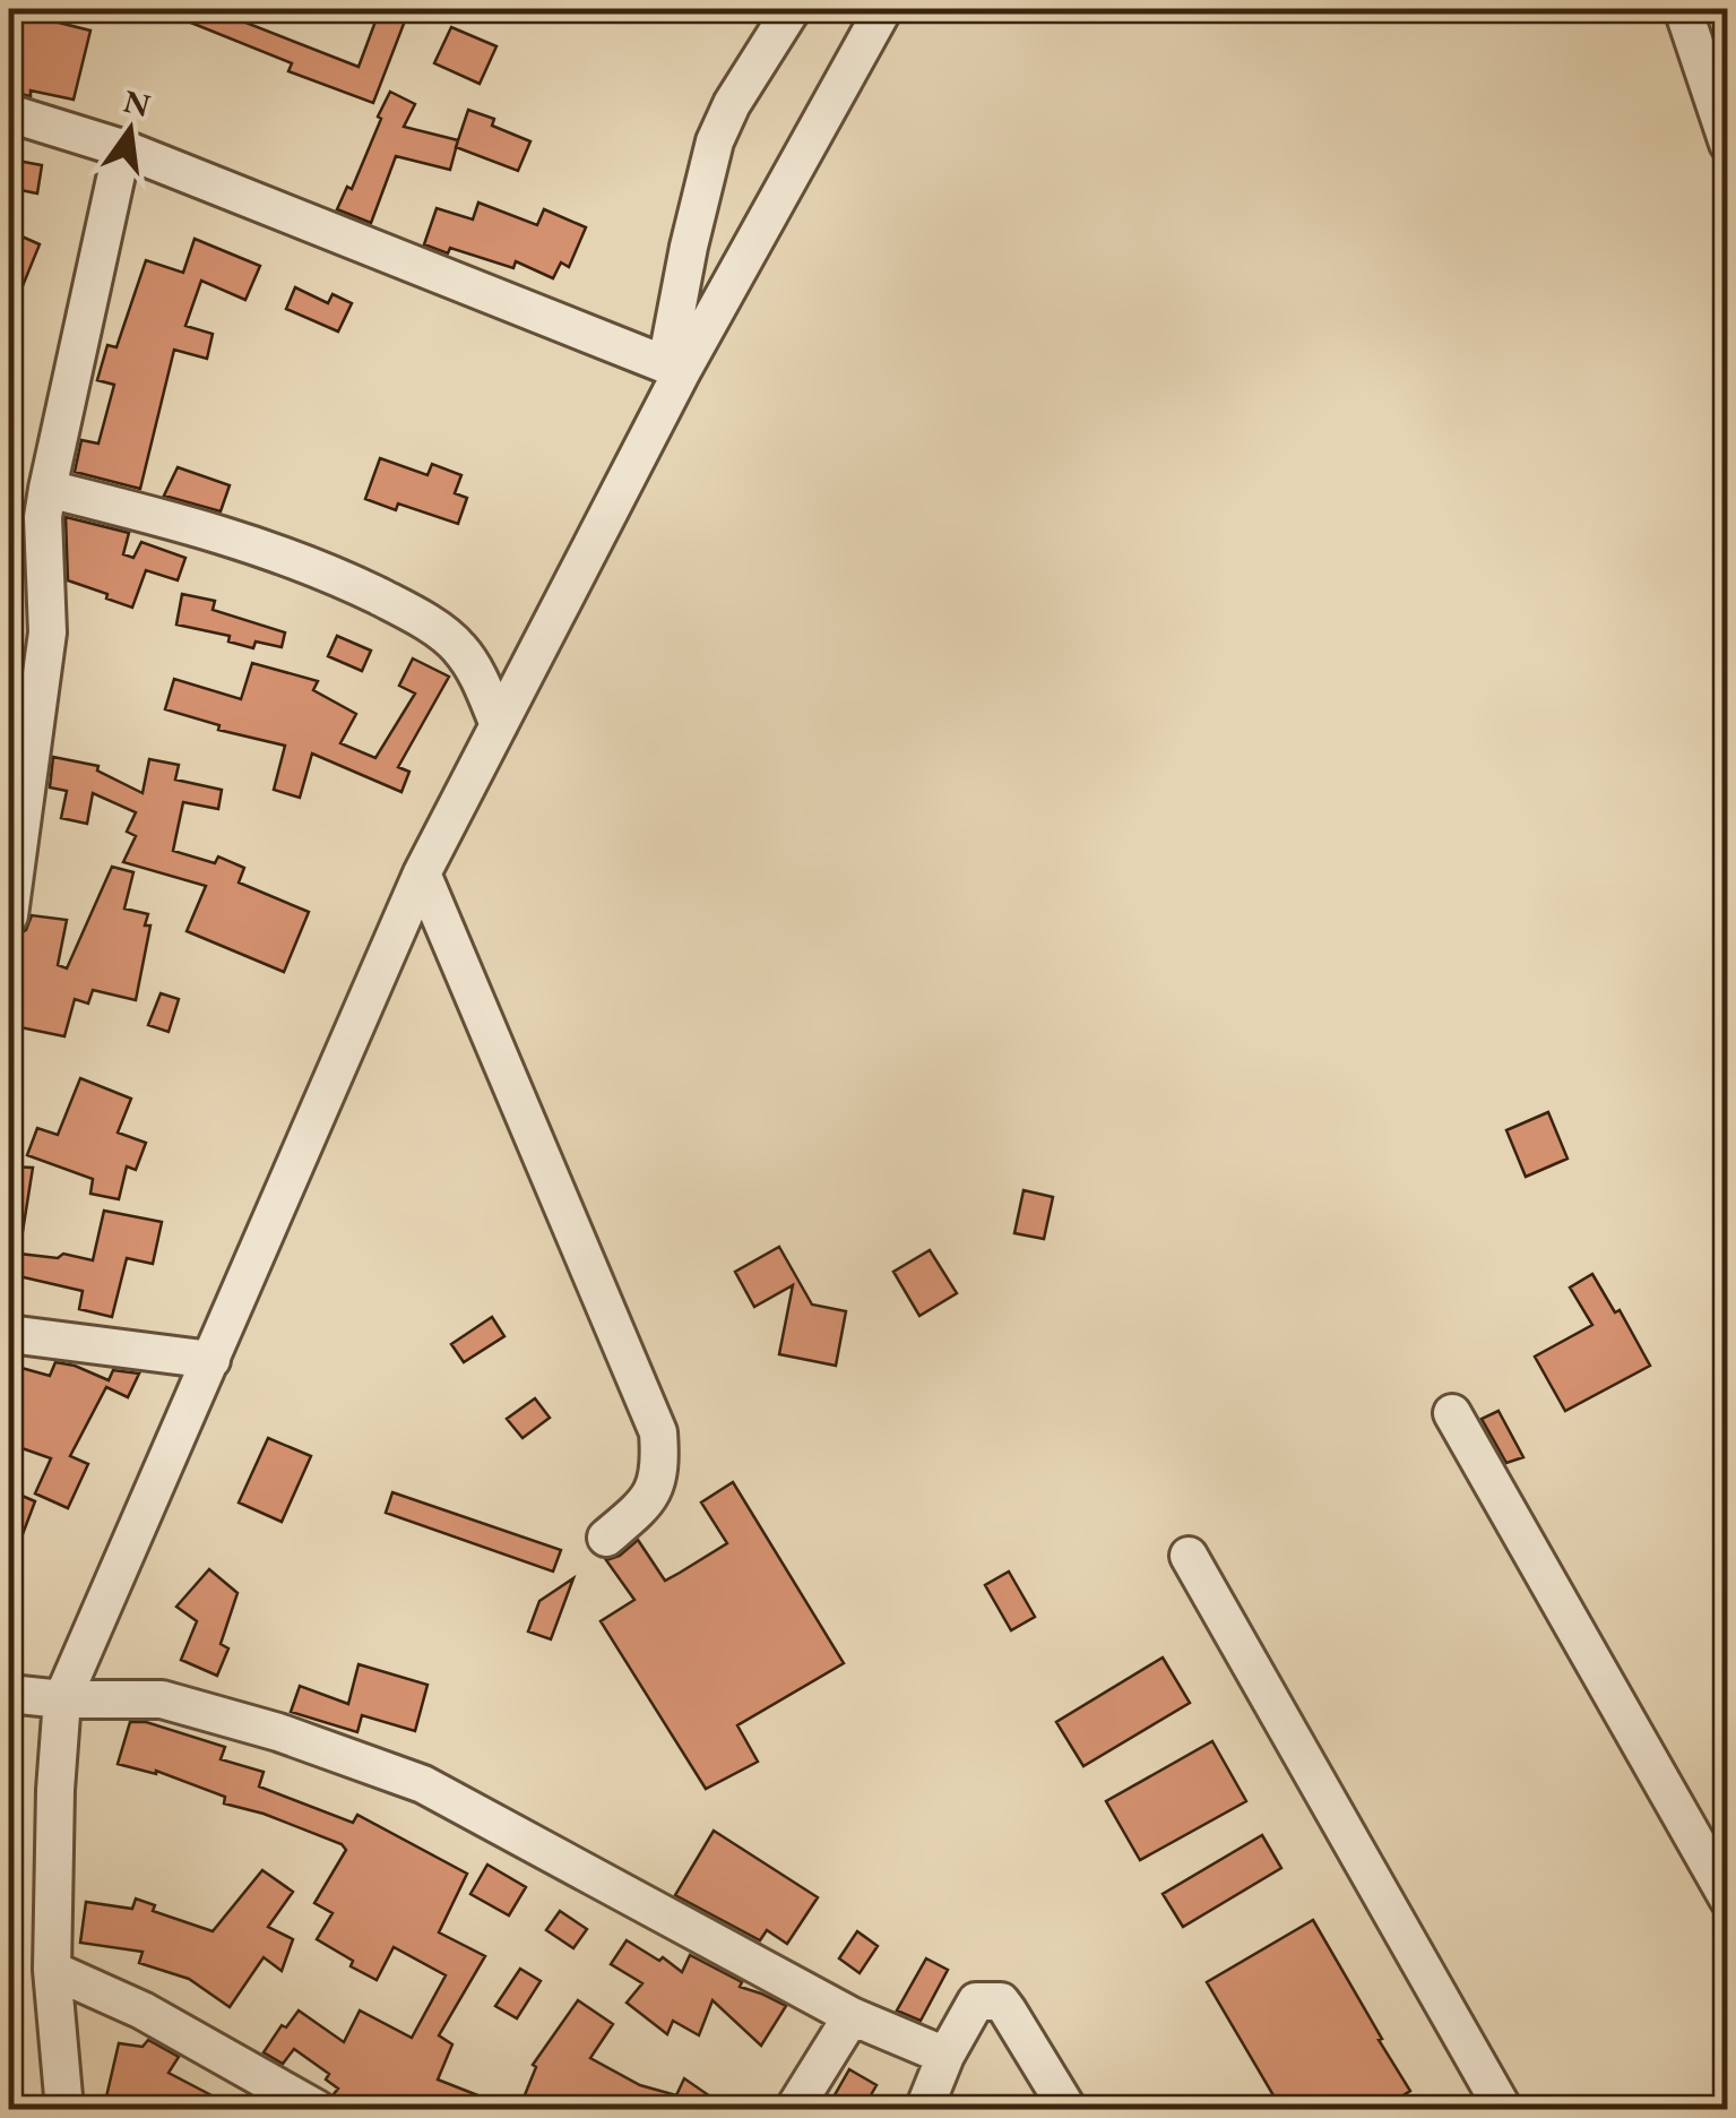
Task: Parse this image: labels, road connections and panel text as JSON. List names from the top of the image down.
{
  "north": "top"
}
